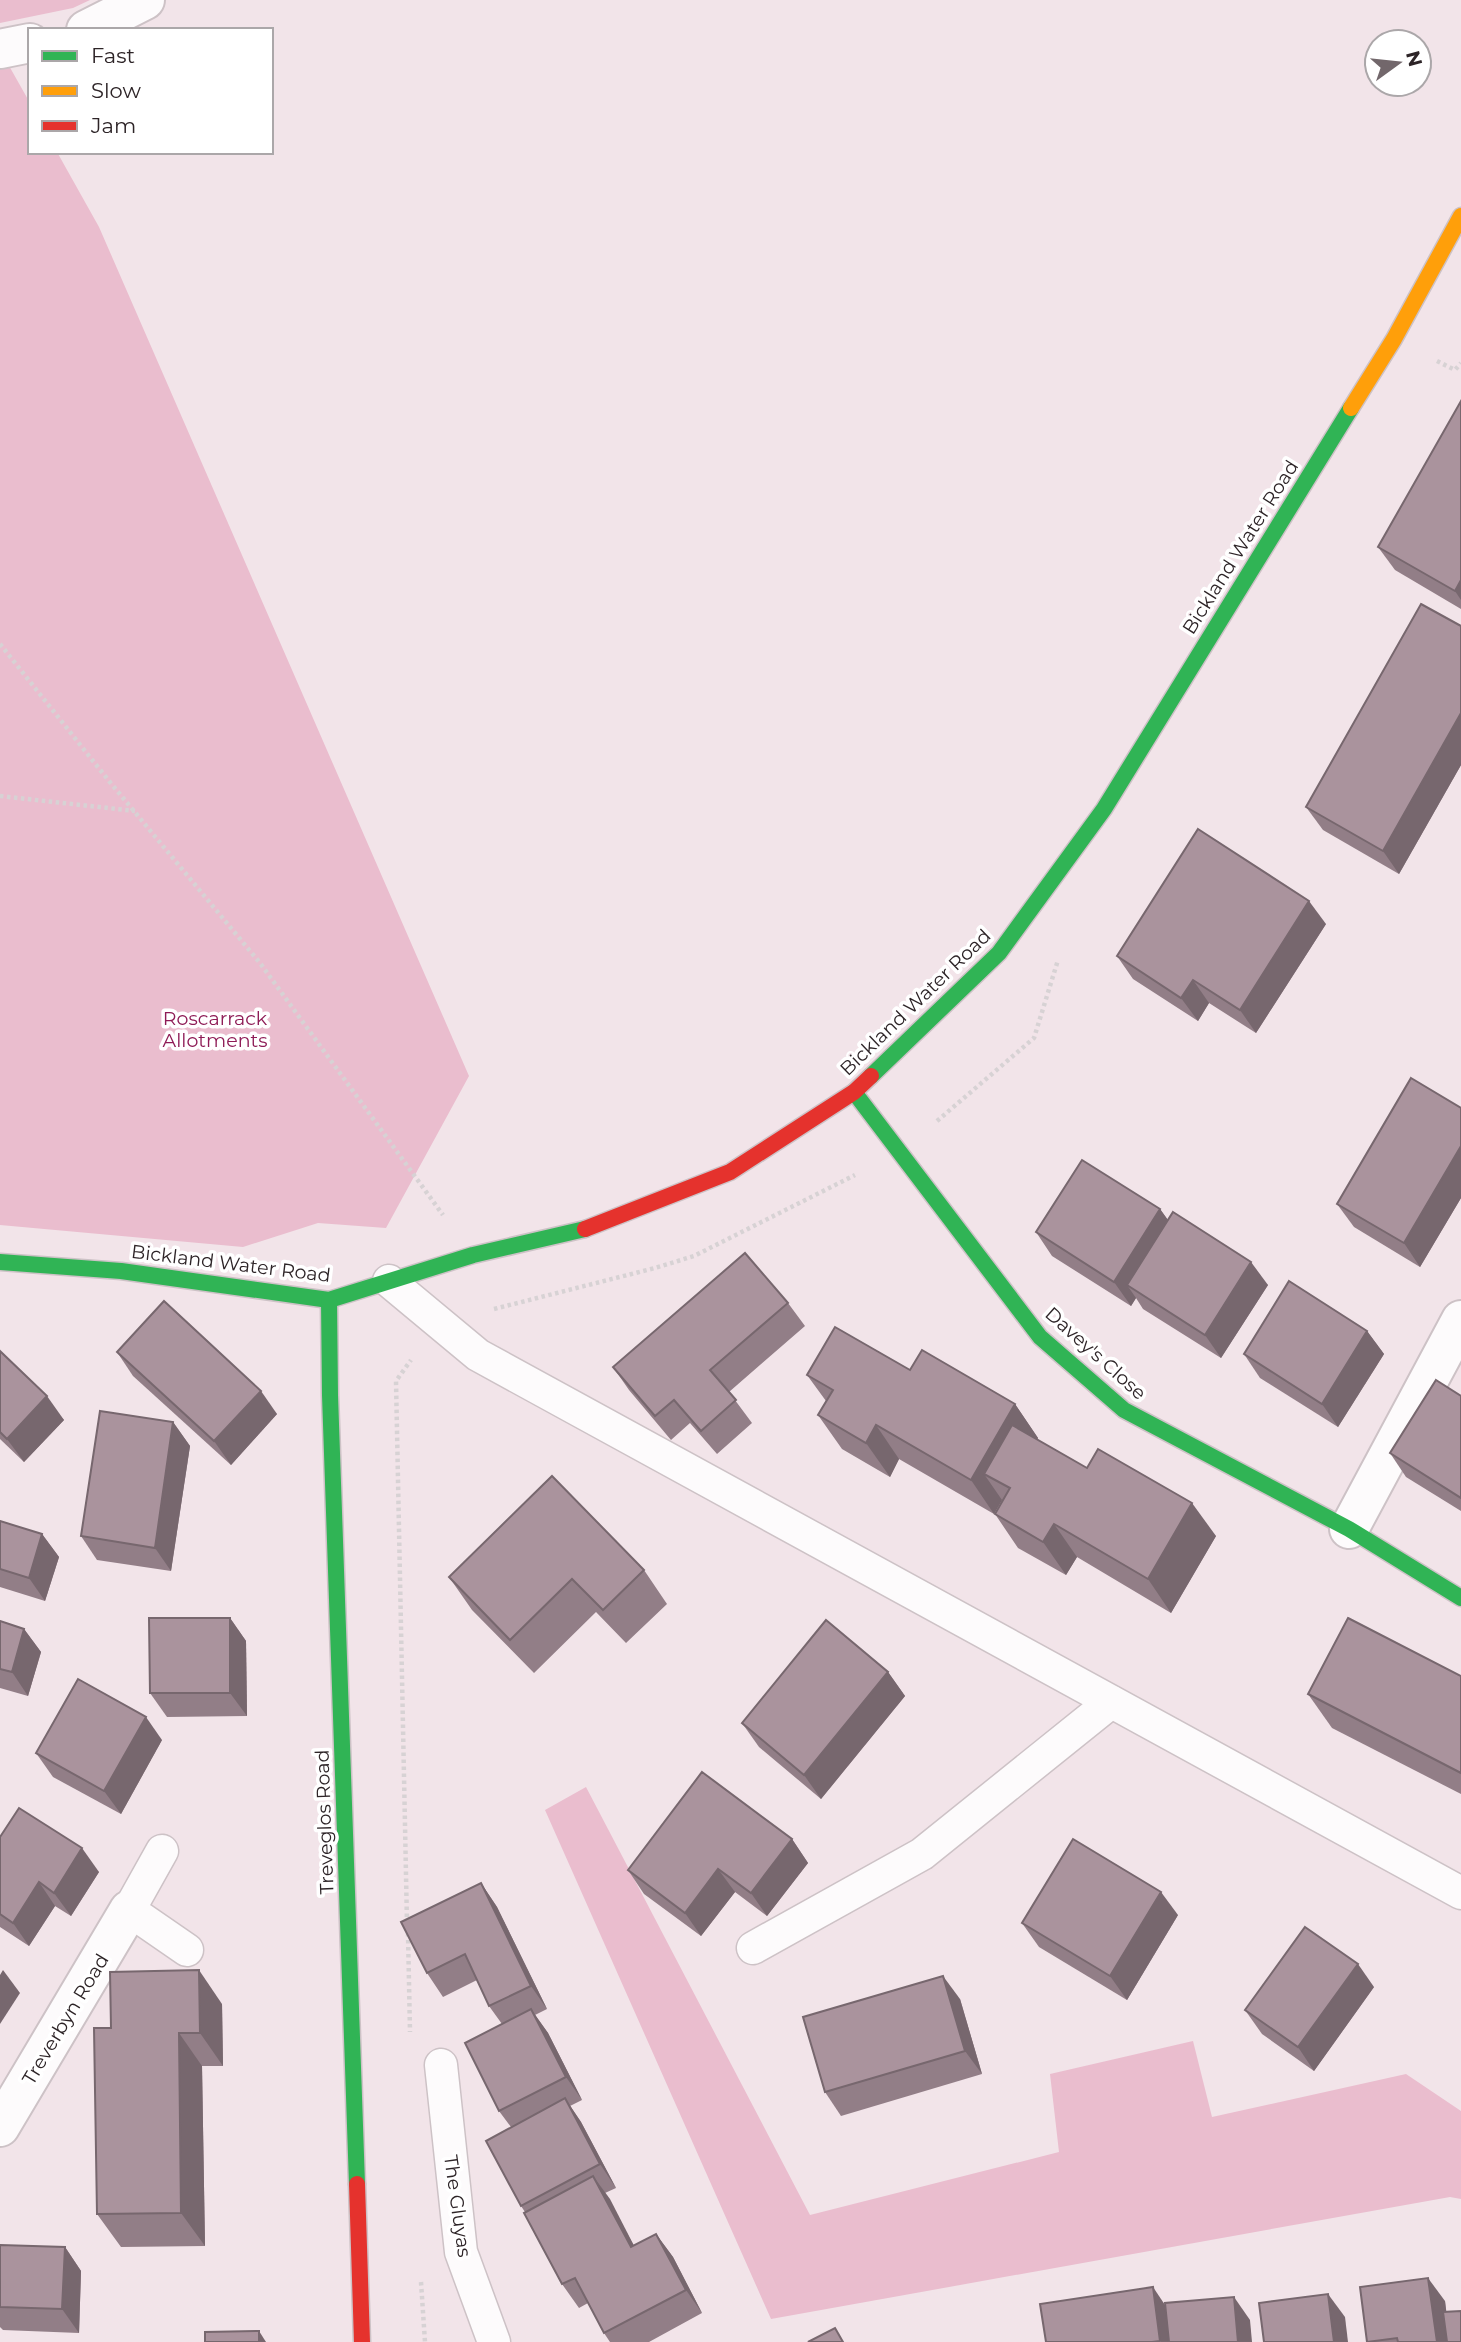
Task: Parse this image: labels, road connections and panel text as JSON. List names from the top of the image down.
{
  "streets": {
    "street": [
      "Bickland Water Road",
      "Davey's Close",
      "Treveglos Road",
      "Treverbyn Road"
    ],
    "lane": ["The Gluyas"]
  },
  "crossings": [
    ["Bickland Water Road", "Davey's Close"],
    ["Bickland Water Road", "Treveglos Road"]
  ],
  "parks": ["Roscarrack Allotments"],
  "legend": ["Fast", "Slow", "Jam"],
  "north": "right"
}
